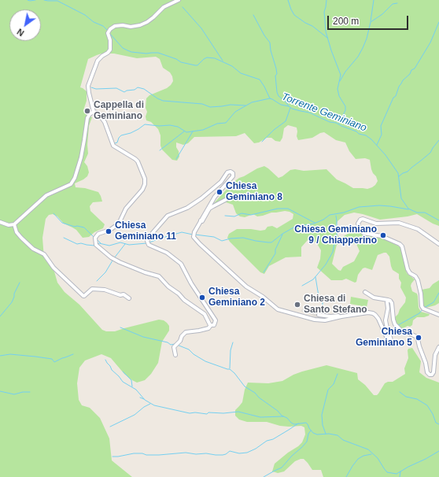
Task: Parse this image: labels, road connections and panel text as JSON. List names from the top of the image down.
{
  "water": ["Torrente Geminiano"],
  "places": [
    "Cappella di Geminiano",
    "Chiesa Geminiano 8",
    "Chiesa Geminiano 11",
    "Chiesa Geminiano 9 / Chiapperino",
    "Chiesa Geminiano 2",
    "Chiesa di Santo Stefano",
    "Chiesa Geminiano 5"
  ],
  "scale_bar": "200 m",
  "north": "bottom left"
}
